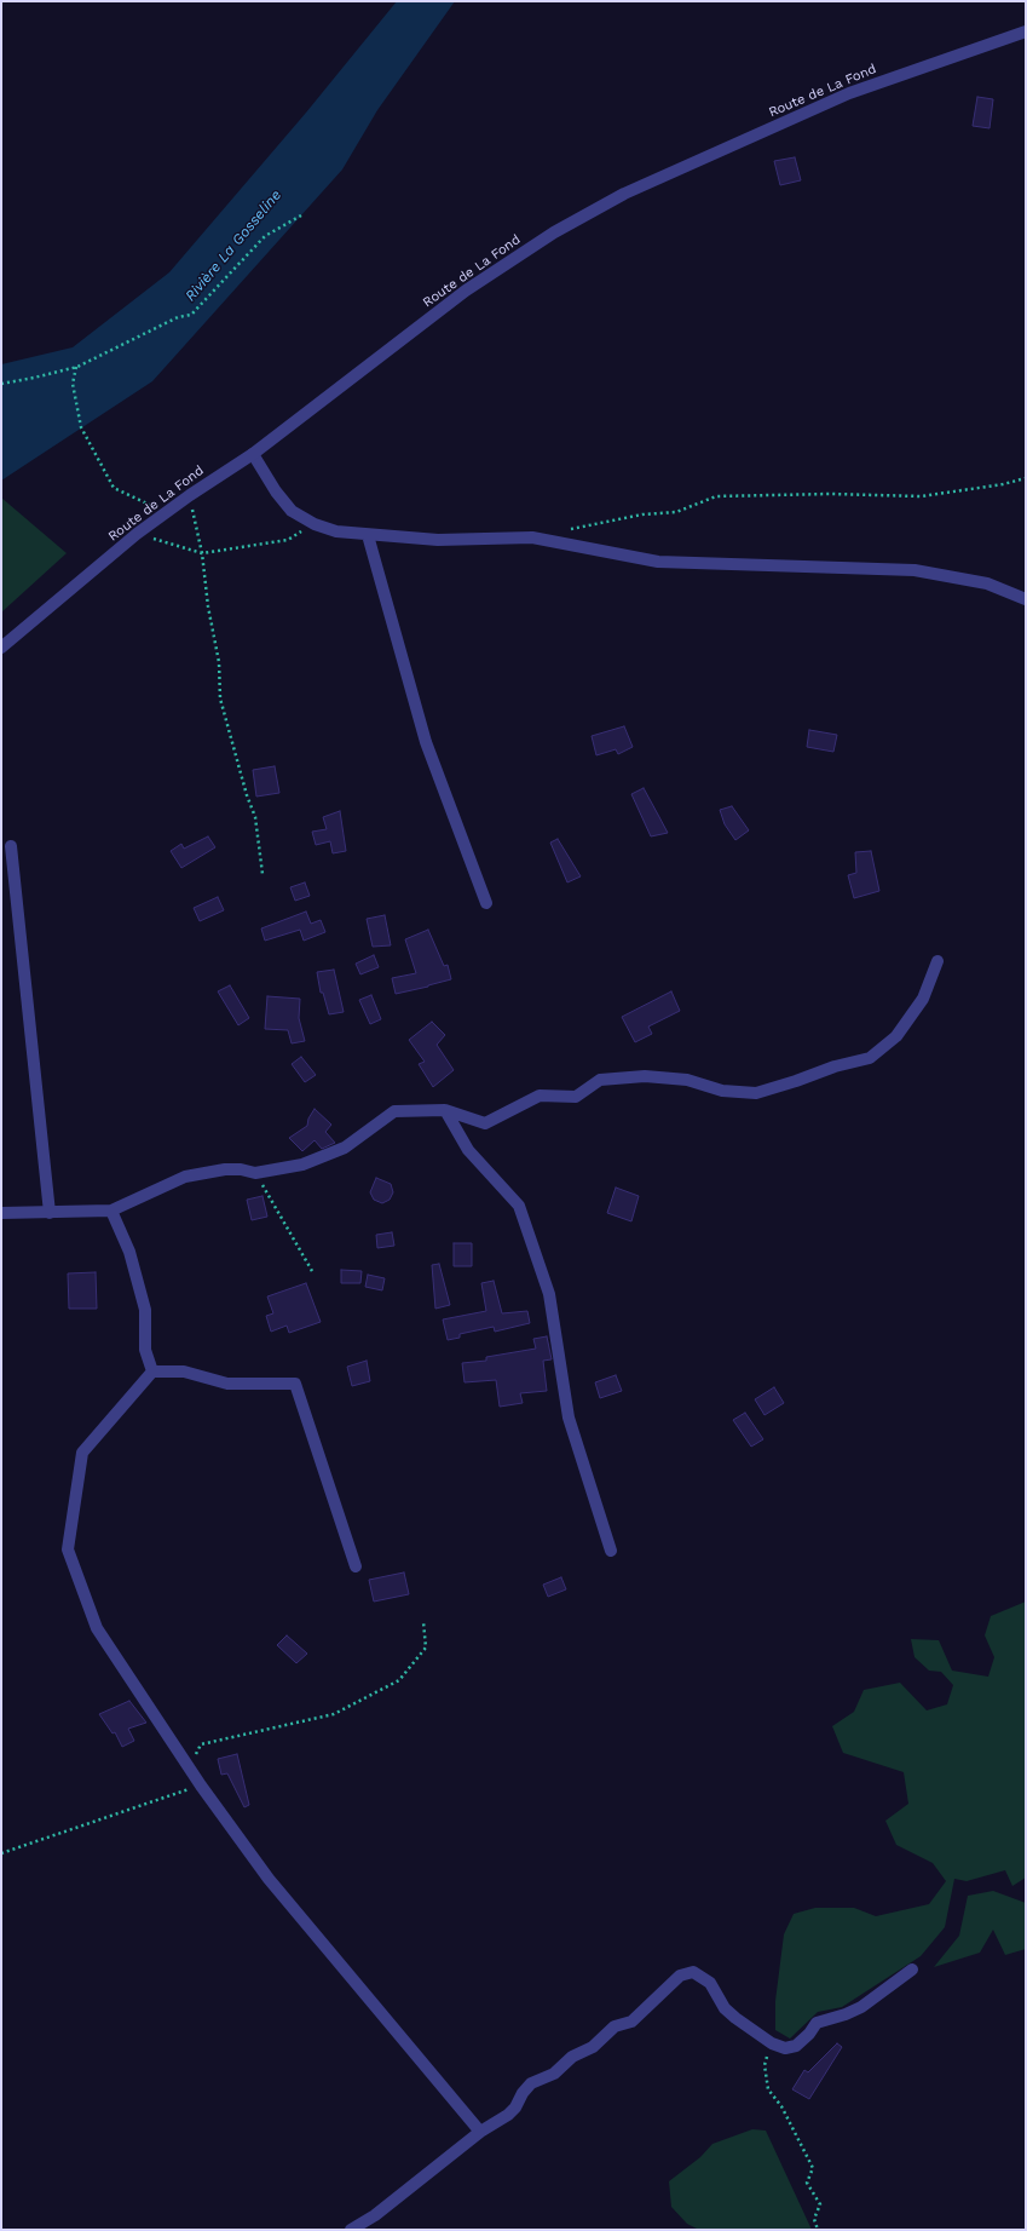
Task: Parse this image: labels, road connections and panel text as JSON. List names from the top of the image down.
{
  "streets": {
    "street": ["Route de La Fond"]
  },
  "water": ["Rivière La Gosseline"]
}
